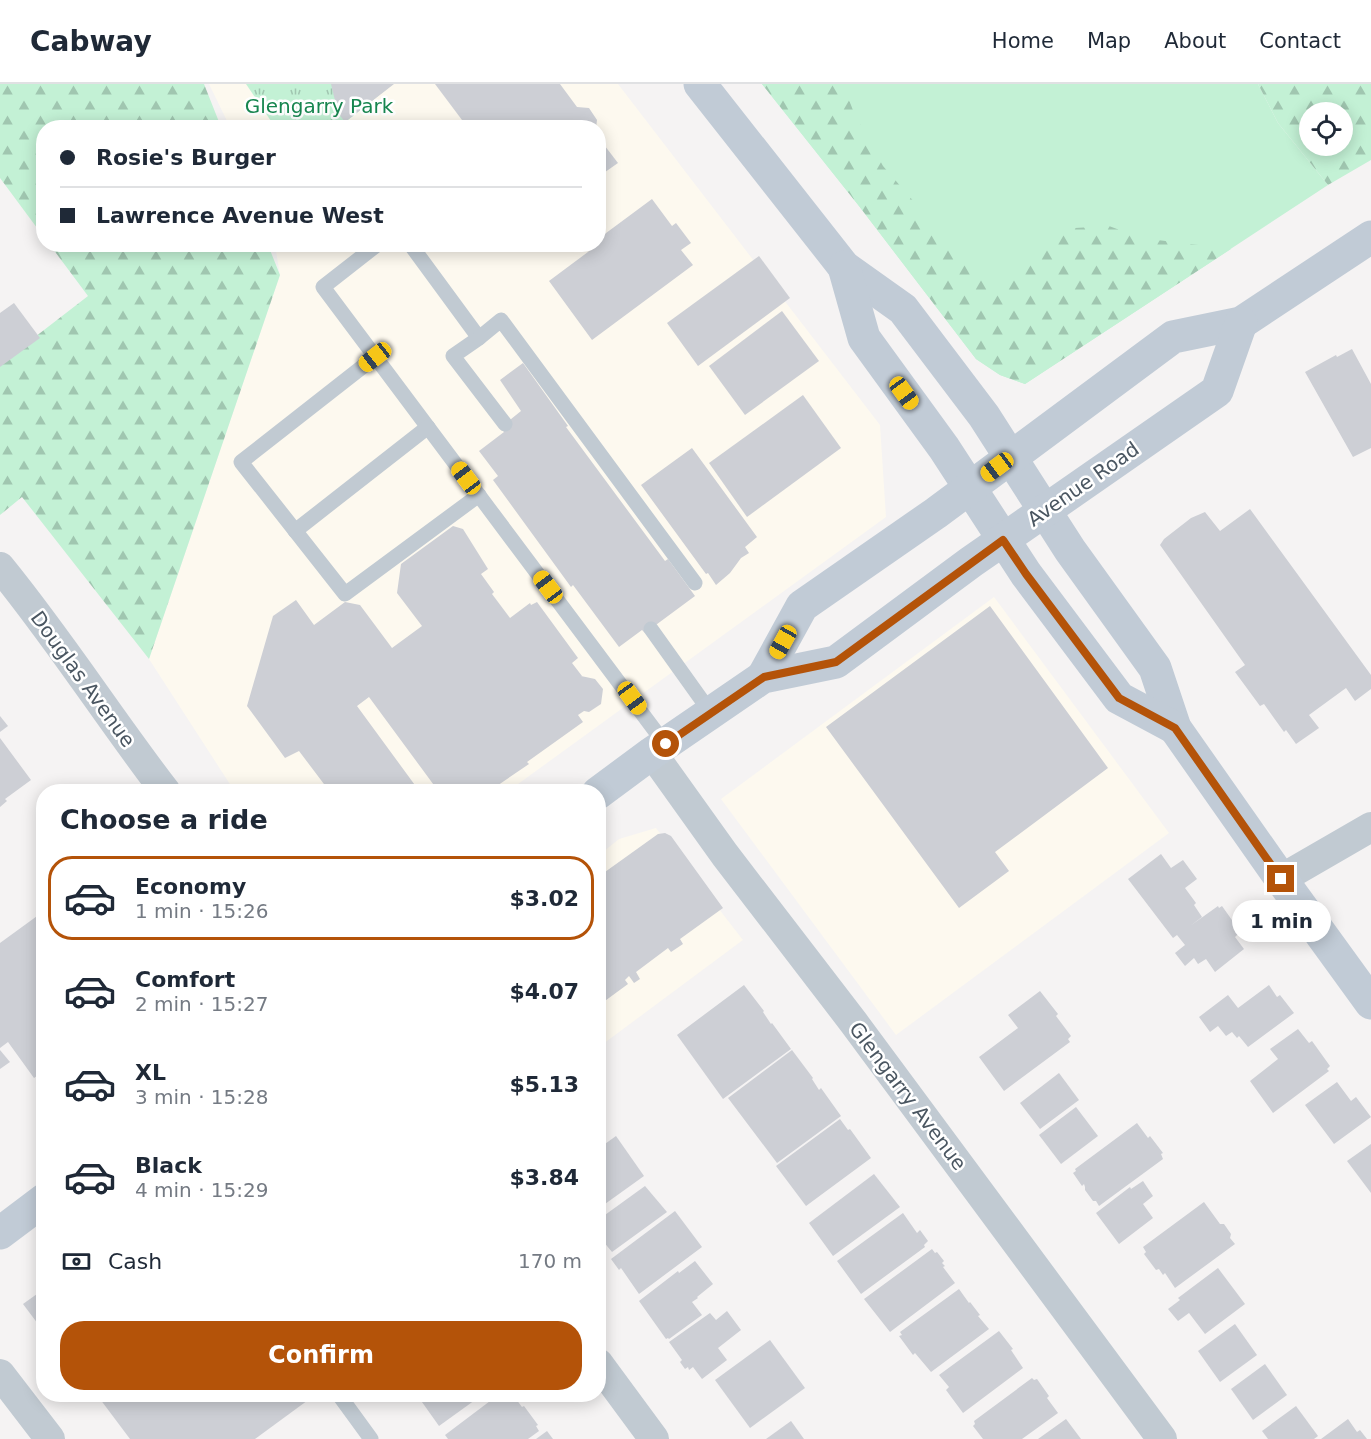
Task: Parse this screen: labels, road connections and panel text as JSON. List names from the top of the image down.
{
  "streets": {
    "main road": ["Avenue Road"],
    "street": ["Douglas Avenue", "Glengarry Avenue"]
  },
  "crossings": [
    ["Avenue Road", "Glengarry Avenue"]
  ],
  "parks": ["Glengarry Park"],
  "page": {
    "header": "Cabway",
    "nav": [
      "Home",
      "Map",
      "About",
      "Contact"
    ],
    "banner": ["Rosie's Burger", "Lawrence Avenue West"],
    "heading": "Choose a ride",
    "list": [
      {
        "name": "Economy",
        "note": "1 min · 15:26",
        "value": "$3.02"
      },
      {
        "name": "Comfort",
        "note": "2 min · 15:27",
        "value": "$4.07"
      },
      {
        "name": "XL",
        "note": "3 min · 15:28",
        "value": "$5.13"
      },
      {
        "name": "Black",
        "note": "4 min · 15:29",
        "value": "$3.84"
      }
    ],
    "bubble": "1 min",
    "pay": ["Cash", "170 m"],
    "buttons": "Confirm"
  }
}
